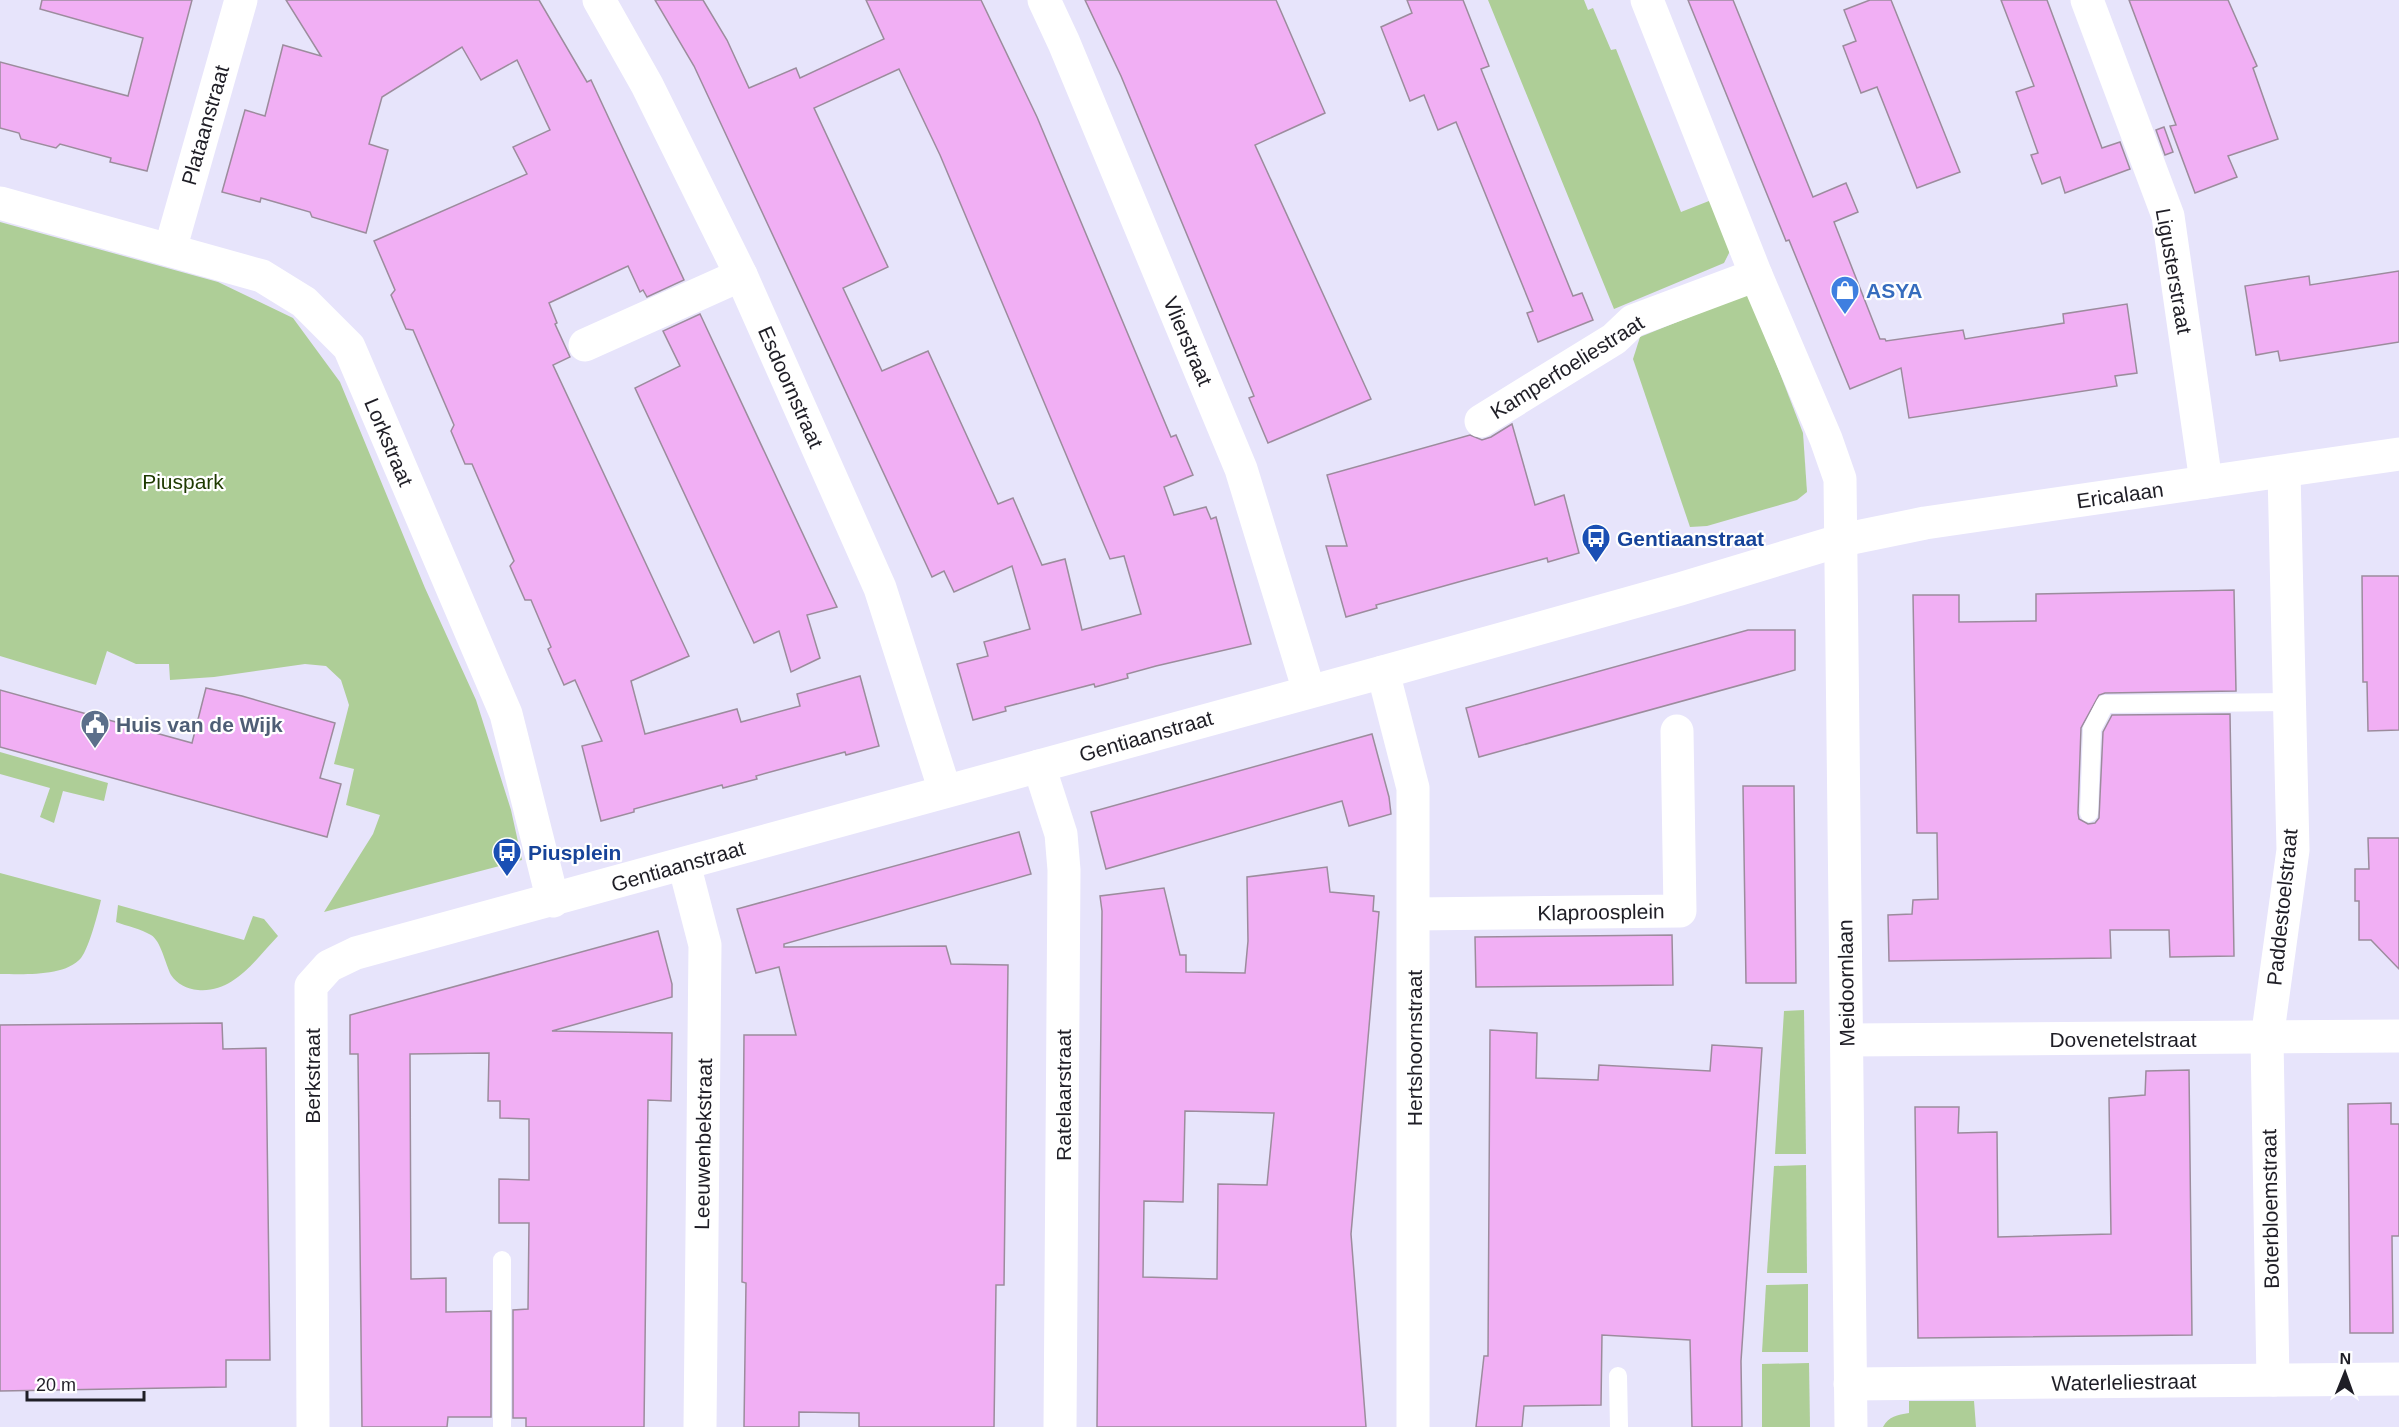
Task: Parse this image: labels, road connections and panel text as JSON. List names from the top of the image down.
{
  "streets": {
    "street": [
      "Plataanstraat",
      "Ligusterstraat",
      "Vlierstraat",
      "Kamperfoeliestraat",
      "Esdoornstraat",
      "Lorkstraat",
      "Ericalaan",
      "Gentiaanstraat",
      "Paddestoelstraat",
      "Klaproosplein",
      "Meidoornlaan",
      "Dovenetelstraat",
      "Hertshoornstraat",
      "Berkstraat",
      "Ratelaarstraat",
      "Leeuwenbekstraat",
      "Boterbloemstraat",
      "Waterleliestraat"
    ]
  },
  "crossings": [
    ["Plataanstraat", "Lorkstraat"],
    ["Ligusterstraat", "Ericalaan"],
    ["Vlierstraat", "Gentiaanstraat"],
    ["Esdoornstraat", "Gentiaanstraat"],
    ["Lorkstraat", "Gentiaanstraat"],
    ["Lorkstraat", "Berkstraat"],
    ["Ericalaan", "Gentiaanstraat"],
    ["Ericalaan", "Paddestoelstraat"],
    ["Ericalaan", "Meidoornlaan"],
    ["Gentiaanstraat", "Meidoornlaan"],
    ["Gentiaanstraat", "Hertshoornstraat"],
    ["Gentiaanstraat", "Berkstraat"],
    ["Gentiaanstraat", "Ratelaarstraat"],
    ["Gentiaanstraat", "Leeuwenbekstraat"],
    ["Paddestoelstraat", "Dovenetelstraat"],
    ["Paddestoelstraat", "Boterbloemstraat"],
    ["Klaproosplein", "Hertshoornstraat"],
    ["Meidoornlaan", "Dovenetelstraat"],
    ["Meidoornlaan", "Waterleliestraat"],
    ["Dovenetelstraat", "Boterbloemstraat"],
    ["Boterbloemstraat", "Waterleliestraat"]
  ],
  "parks": ["Piuspark"],
  "places": {
    "shop": ["ASYA"],
    "bus stop": ["Gentiaanstraat", "Piusplein"],
    "public building": ["Huis van de Wijk"]
  },
  "scale_bar": "20 m",
  "north": "top"
}
